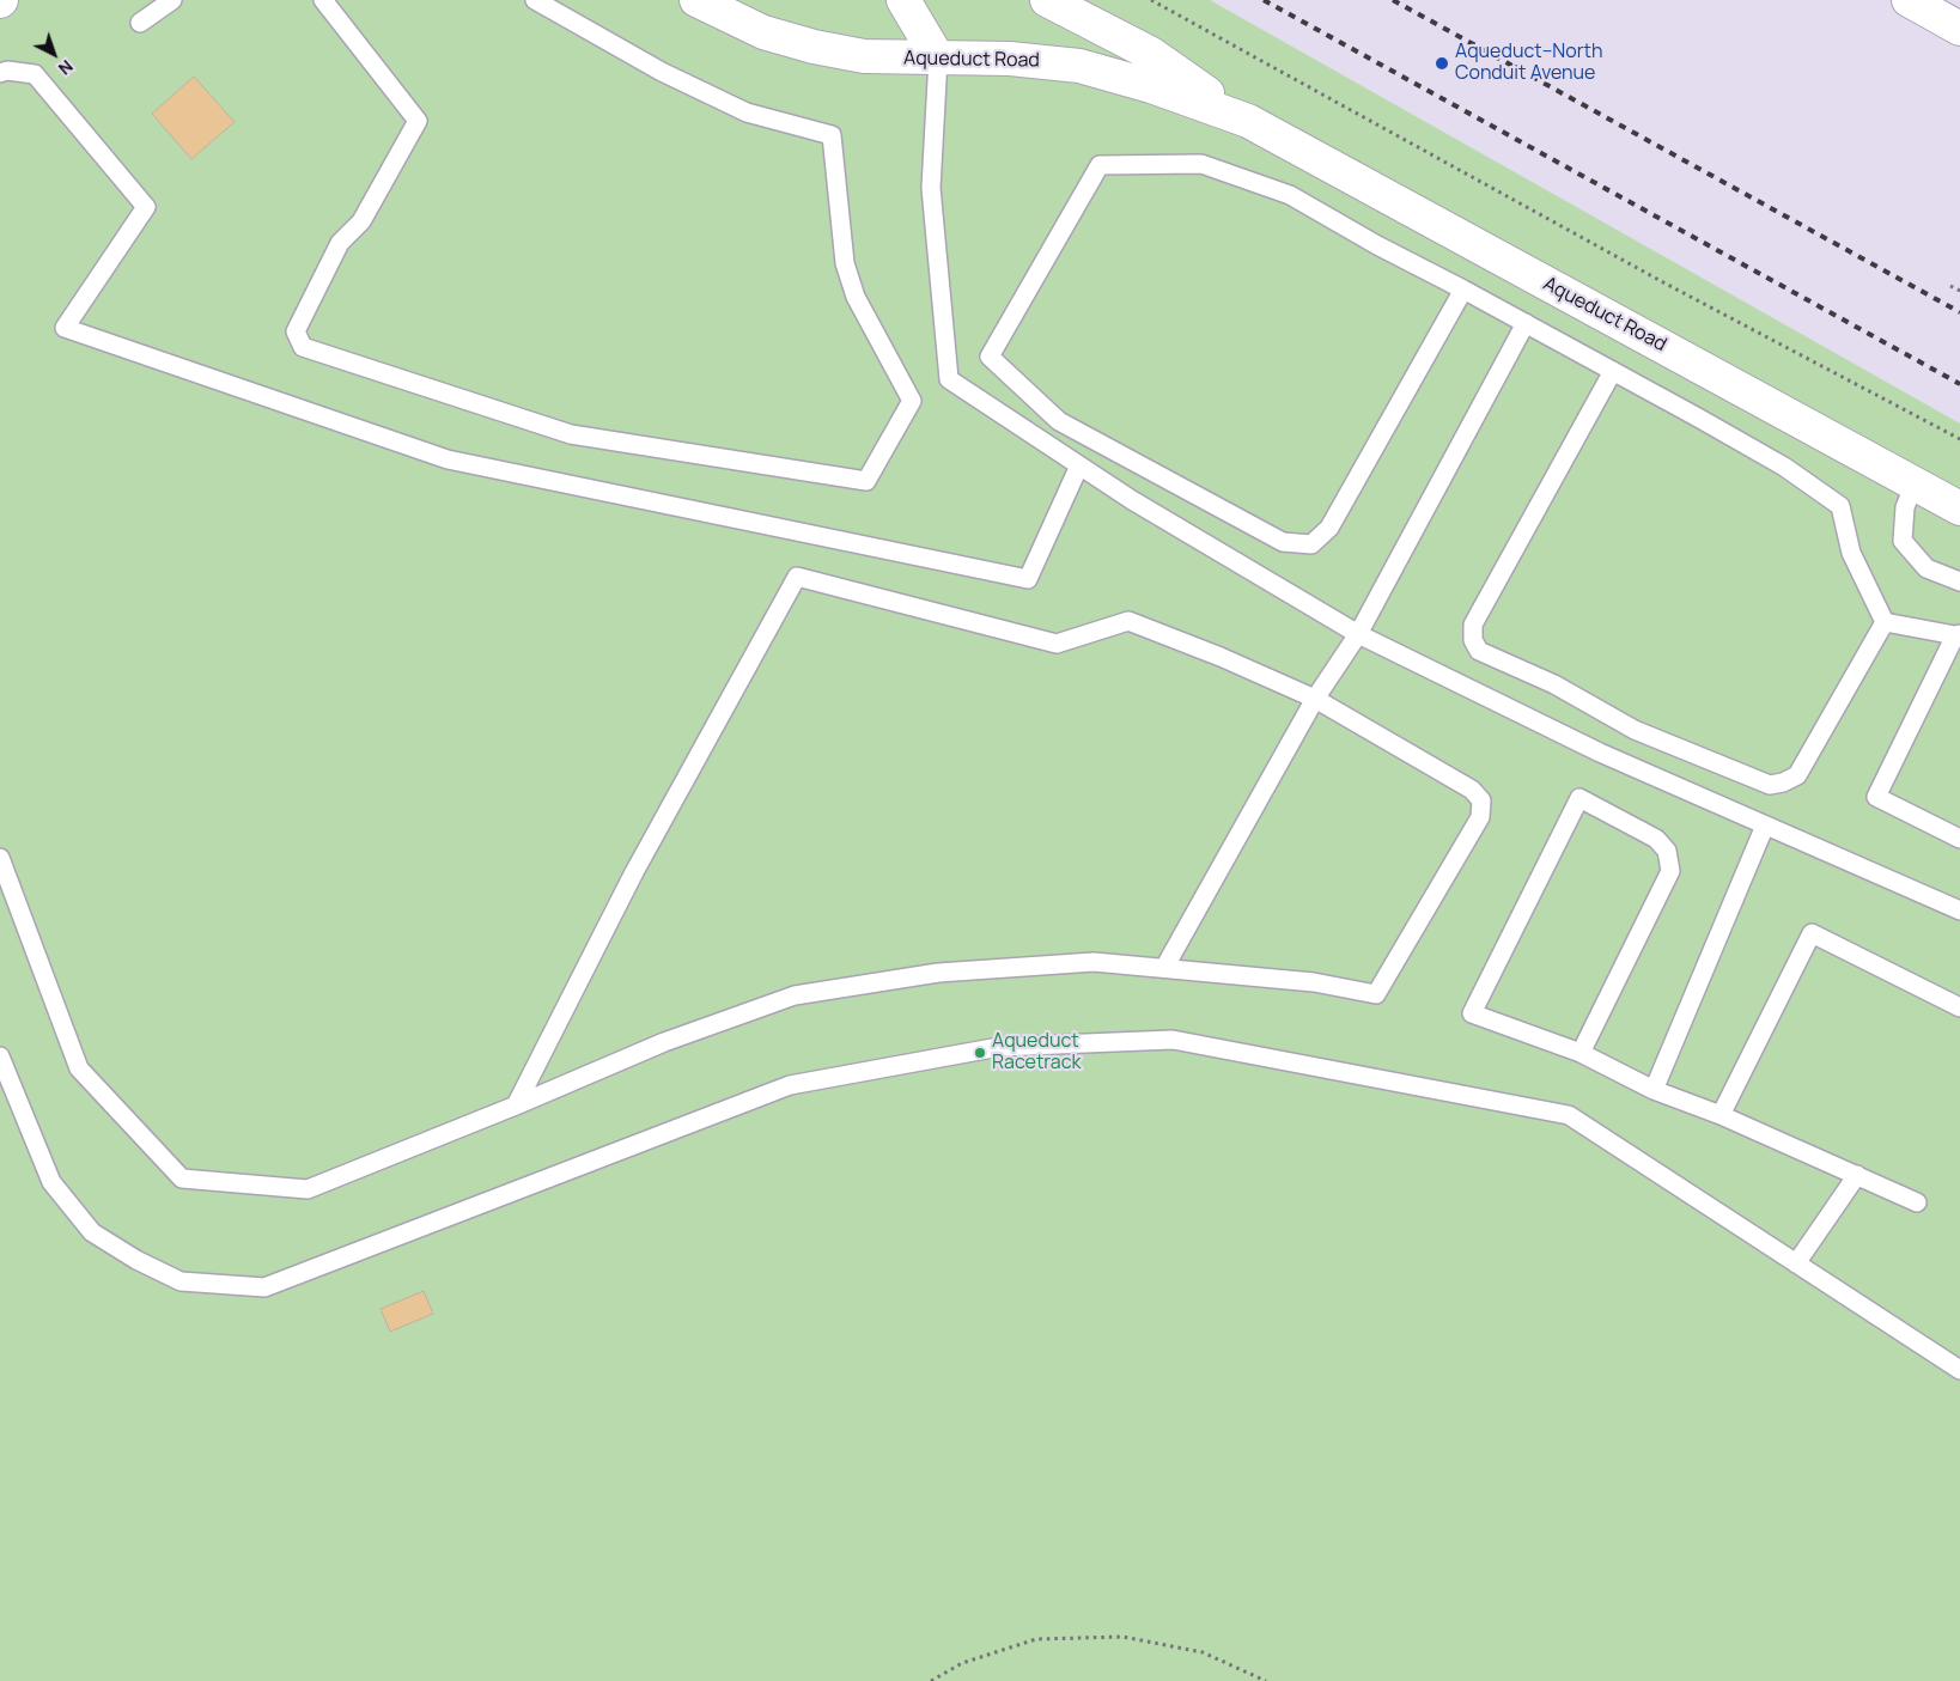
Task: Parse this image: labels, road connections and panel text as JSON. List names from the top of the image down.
{
  "streets": {
    "street": ["Aqueduct Road"]
  },
  "places": ["Aqueduct–North Conduit Avenue", "Aqueduct Racetrack"],
  "north": "bottom right"
}
